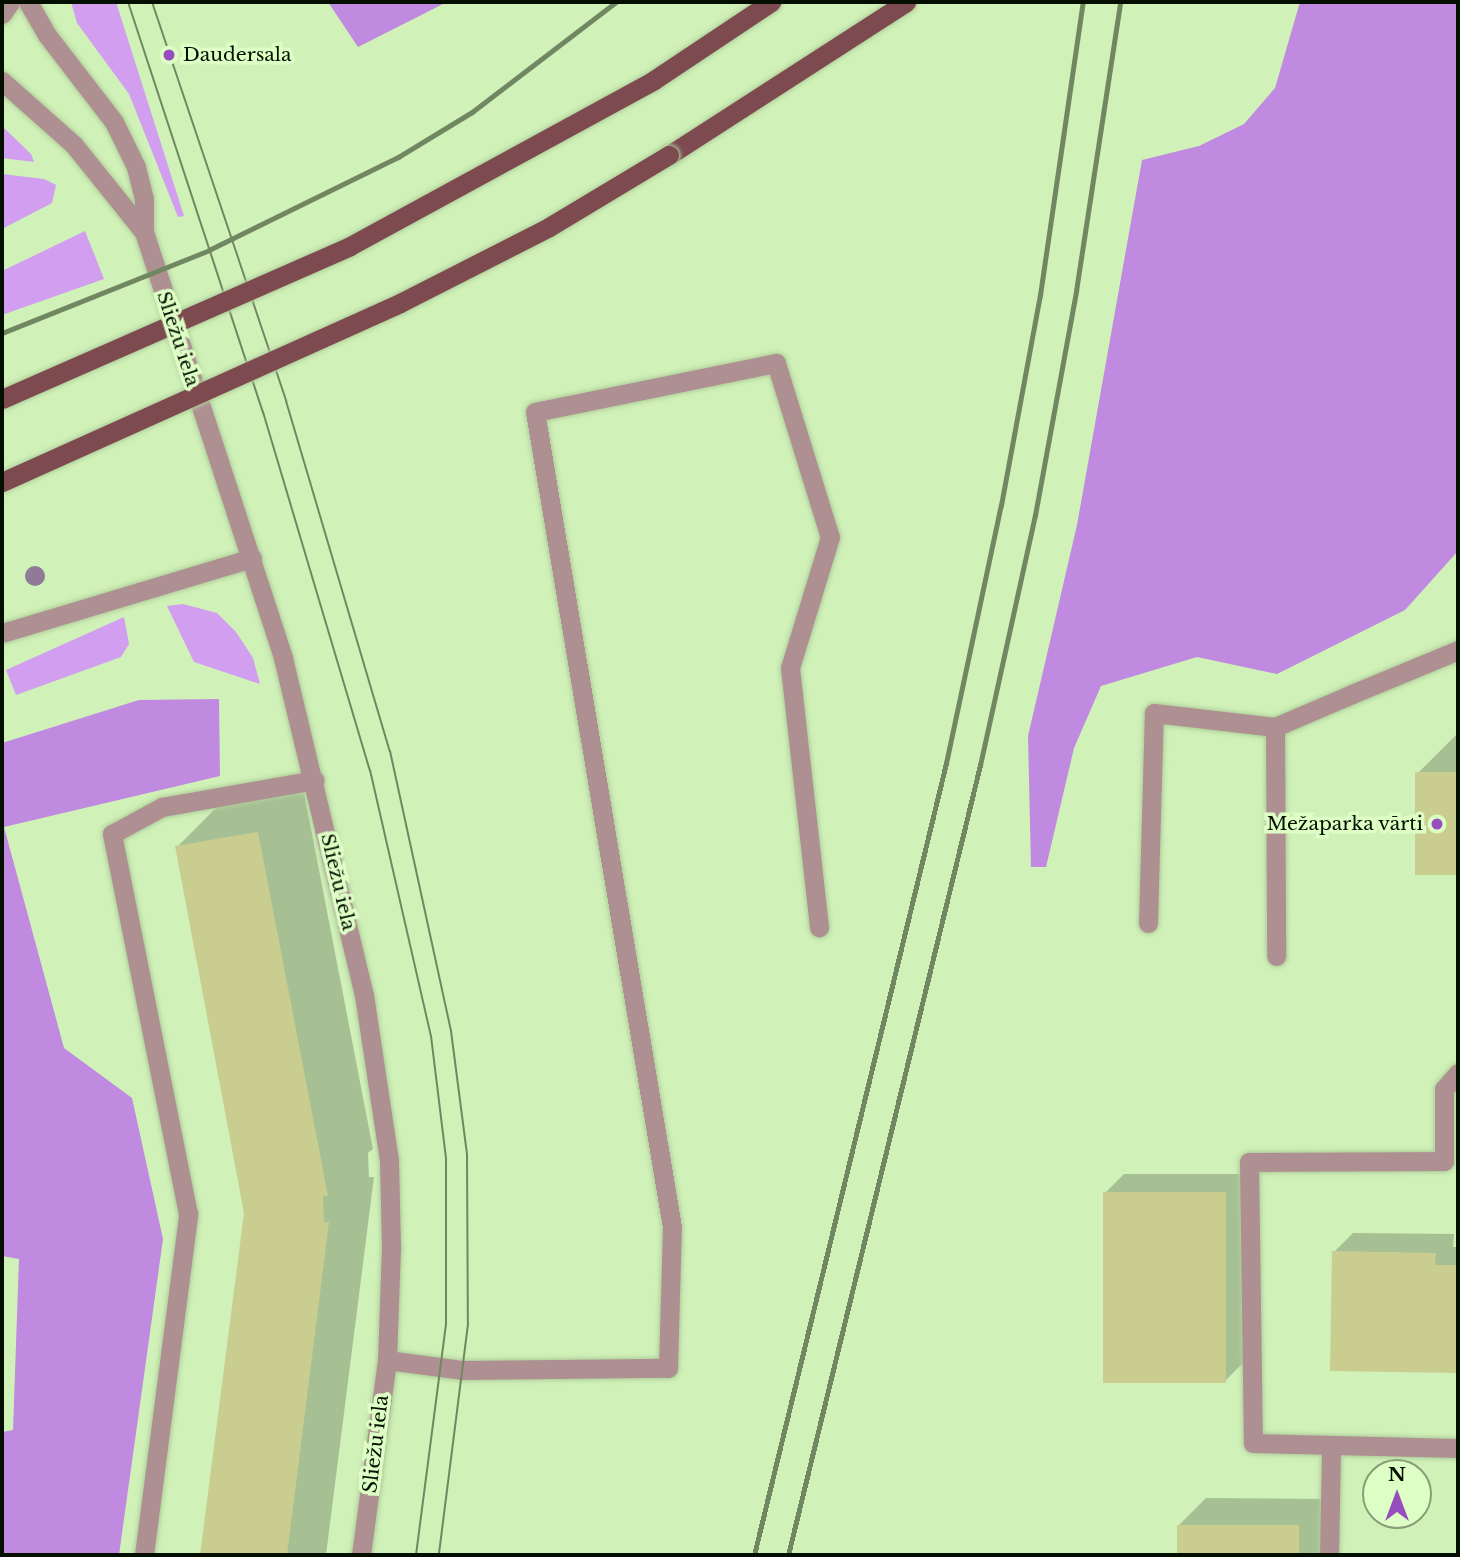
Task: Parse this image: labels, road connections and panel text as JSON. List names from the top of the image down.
{
  "streets": {
    "street": ["Sliežu iela"]
  },
  "places": ["Daudersala", "Mežaparka vārti"],
  "north": "top"
}
